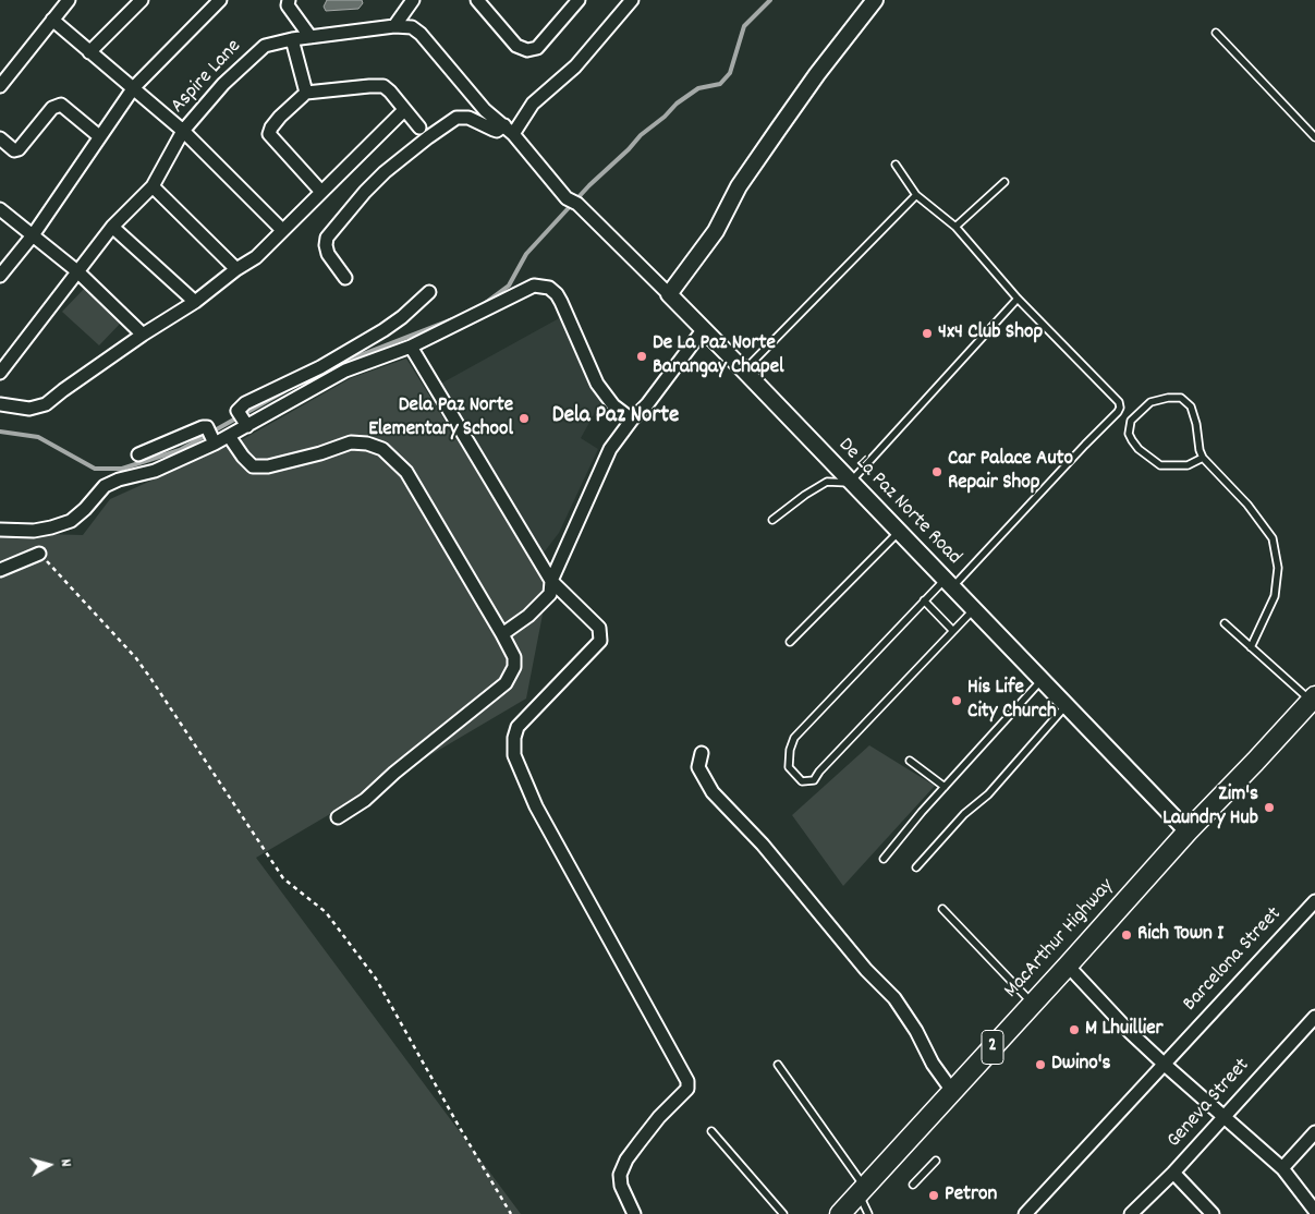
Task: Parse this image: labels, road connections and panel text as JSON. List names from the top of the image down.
{
  "streets": {
    "highway": ["MacArthur Highway", "2"],
    "street": [
      "Aspire Lane",
      "De La Paz Norte Road",
      "Barcelona Street",
      "Geneva Street"
    ]
  },
  "crossings": [
    ["Aspire Lane", "De La Paz Norte Road"],
    ["De La Paz Norte Road", "MacArthur Highway"]
  ],
  "districts": ["Dela Paz Norte"],
  "places": [
    "4x4 Club Shop",
    "De La Paz Norte Barangay Chapel",
    "Dela Paz Norte Elementary School",
    "Car Palace Auto Repair Shop",
    "His Life City Church",
    "Zim's Laundry Hub",
    "Rich Town I",
    "M Lhuillier",
    "Dwino's",
    "Petron"
  ],
  "north": "right"
}
